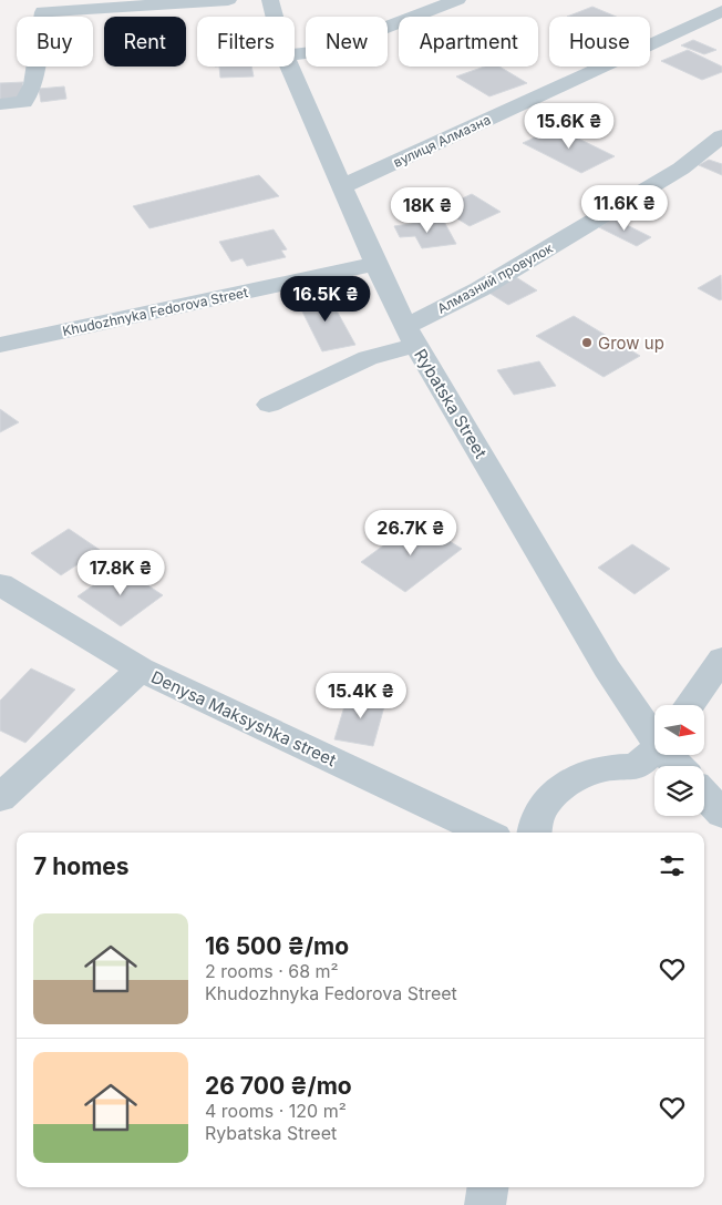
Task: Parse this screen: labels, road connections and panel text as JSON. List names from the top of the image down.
{
  "streets": {
    "street": [
      "вулиця Алмазна",
      "Алмазний провулок",
      "Khudozhnyka Fedorova Street",
      "Rybatska Street",
      "Denysa Maksyshka street"
    ]
  },
  "crossings": [
    ["вулиця Алмазна", "Rybatska Street"],
    ["Алмазний провулок", "Rybatska Street"],
    ["Khudozhnyka Fedorova Street", "Rybatska Street"]
  ],
  "places": ["Grow up"],
  "north": "right",
  "page": {
    "chip": [
      "Buy",
      "Rent",
      "Filters",
      "New",
      "Apartment",
      "House"
    ],
    "price": [
      "15.6K ₴",
      "11.6K ₴",
      "18K ₴",
      "16.5K ₴",
      "26.7K ₴",
      "17.8K ₴",
      "15.4K ₴"
    ],
    "heading": "7 homes",
    "list": [
      {
        "name": "16 500 ₴/mo",
        "note": "2 rooms · 68 m² · Khudozhnyka Fedorova Street"
      },
      {
        "name": "26 700 ₴/mo",
        "note": "4 rooms · 120 m² · Rybatska Street"
      }
    ]
  }
}
